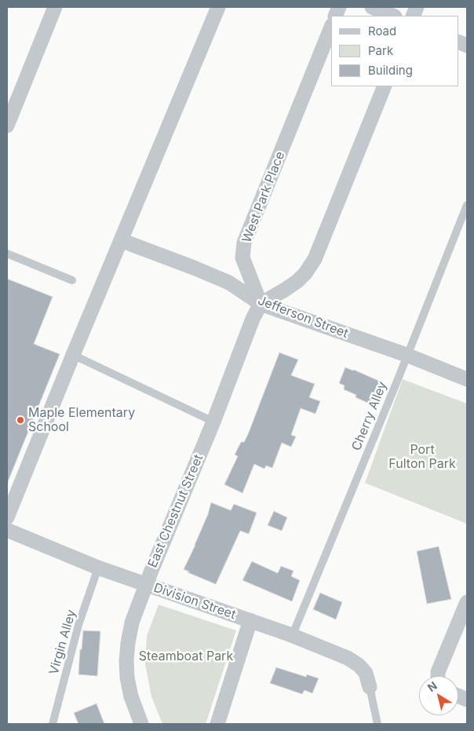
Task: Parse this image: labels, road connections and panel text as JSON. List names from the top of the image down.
{
  "streets": {
    "street": [
      "West Park Place",
      "Jefferson Street",
      "East Chestnut Street",
      "Division Street"
    ],
    "lane": ["Cherry Alley", "Virgin Alley"]
  },
  "crossings": [
    ["West Park Place", "Jefferson Street"],
    ["West Park Place", "East Chestnut Street"],
    ["Jefferson Street", "Cherry Alley"],
    ["Jefferson Street", "East Chestnut Street"],
    ["Cherry Alley", "Division Street"],
    ["East Chestnut Street", "Division Street"],
    ["Division Street", "Virgin Alley"]
  ],
  "parks": ["Port Fulton Park", "Steamboat Park"],
  "places": ["Maple Elementary School"],
  "legend": ["Road", "Park", "Building"],
  "north": "top left"
}
